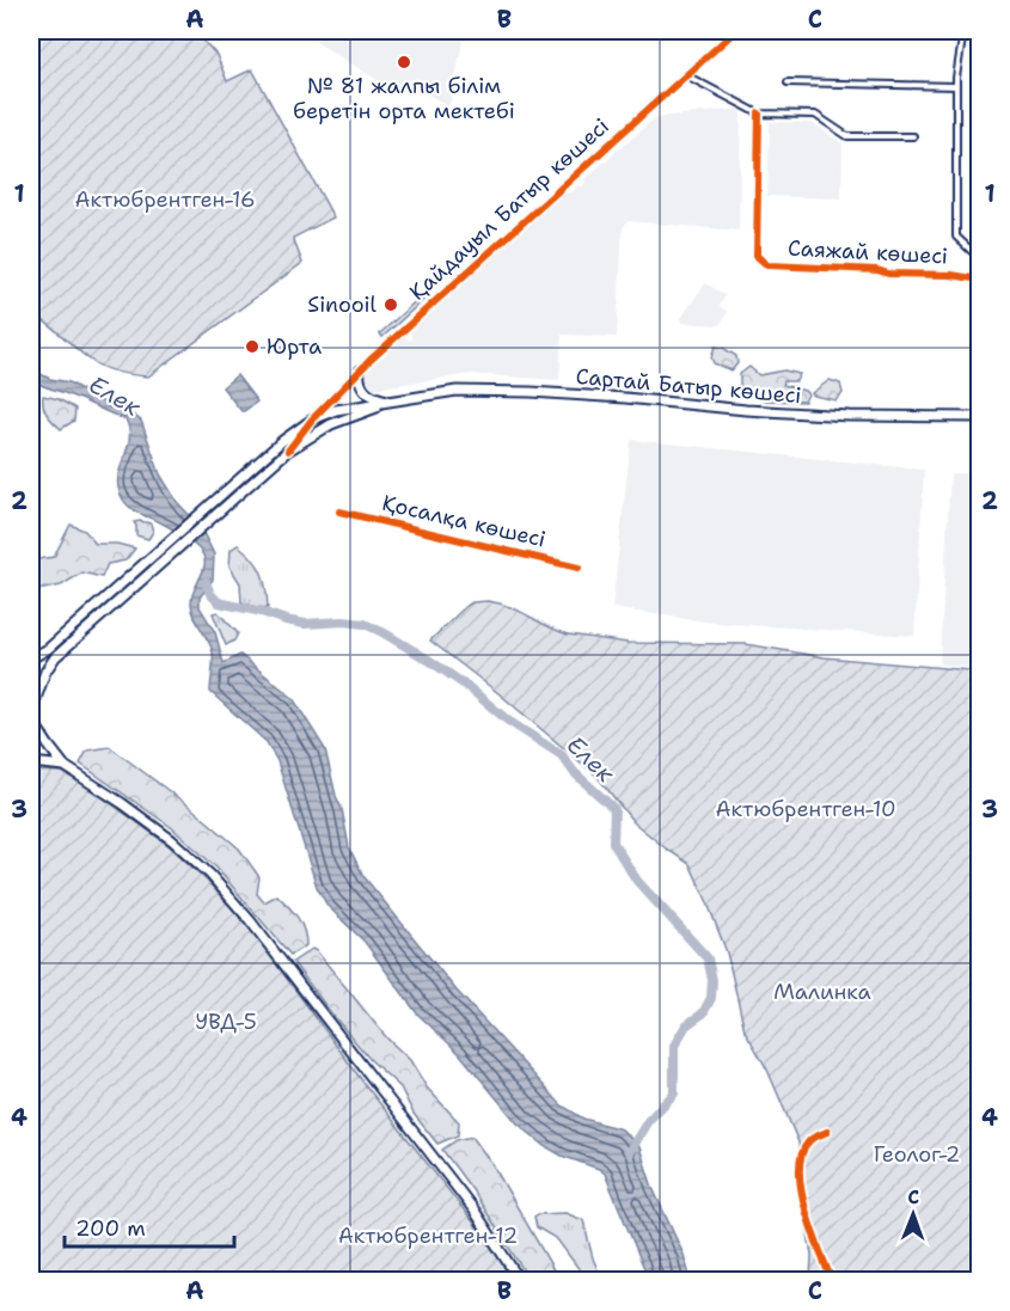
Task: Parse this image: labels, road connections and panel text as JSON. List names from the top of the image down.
{
  "streets": {
    "highway": ["Сартай Батыр көшесі"],
    "street": ["Қайдауыл Батыр көшесі", "Саяжай көшесі", "Қосалқа көшесі"]
  },
  "water": ["Елек"],
  "parks": [
    "Актюбрентген-16",
    "Актюбрентген-10",
    "Малинка",
    "УВД-5",
    "Геолог-2",
    "Актюбрентген-12"
  ],
  "places": ["№ 81 жалпы білім беретін орта мектебі", "Sinooil", "Юрта"],
  "scale_bar": "200 m",
  "north": "top",
  "grid": {
    "columns": ["A", "B", "C"],
    "rows": [
      "1",
      "2",
      "3",
      "4"
    ]
  }
}
